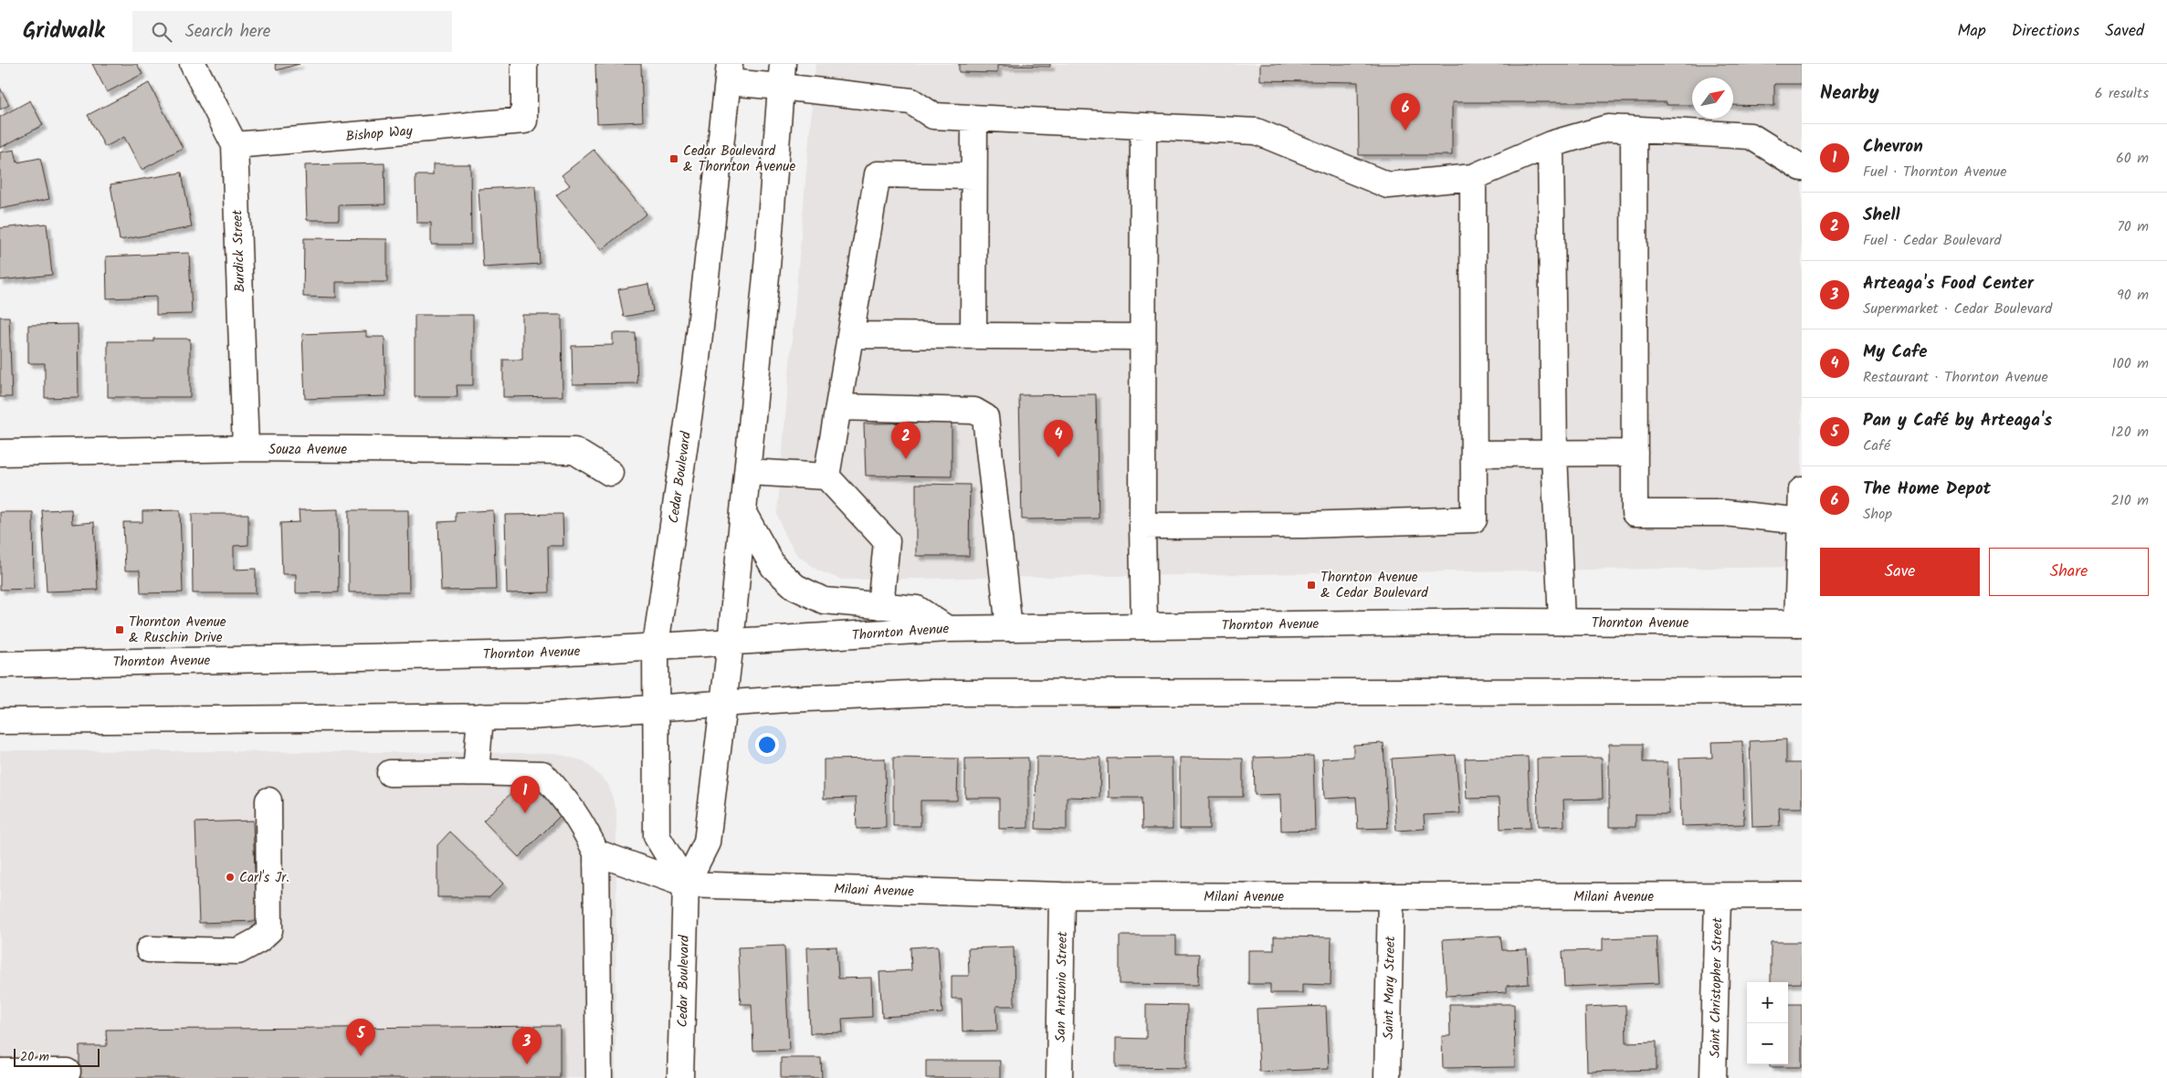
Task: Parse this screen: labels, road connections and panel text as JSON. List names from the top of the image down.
{
  "streets": {
    "main road": [
      "Bishop Way",
      "Burdick Street",
      "Souza Avenue",
      "Cedar Boulevard",
      "Thornton Avenue",
      "Milani Avenue",
      "San Antonio Street",
      "Saint Mary Street",
      "Saint Christopher Street"
    ]
  },
  "crossings": [
    ["Bishop Way", "Burdick Street"],
    ["Burdick Street", "Souza Avenue"],
    ["Cedar Boulevard", "Thornton Avenue"],
    ["Cedar Boulevard", "Milani Avenue"],
    ["Milani Avenue", "San Antonio Street"],
    ["Milani Avenue", "Saint Mary Street"],
    ["Milani Avenue", "Saint Christopher Street"]
  ],
  "places": {
    "transit": ["Cedar Boulevard & Thornton Avenue", "Thornton Avenue & Cedar Boulevard", "Thornton Avenue & Ruschin Drive"],
    "other": ["Carl's Jr."]
  },
  "scale_bar": "20 m",
  "north": "top right",
  "page": {
    "header": "Gridwalk",
    "search": "Search here",
    "nav": ["Map", "Directions", "Saved"],
    "heading": ["Nearby", "6 results"],
    "pins": [
      "6",
      "4",
      "2",
      "1",
      "5",
      "3"
    ],
    "list": [
      {
        "mark": "1",
        "name": "Chevron",
        "note": "Fuel · Thornton Avenue",
        "value": "60 m"
      },
      {
        "mark": "2",
        "name": "Shell",
        "note": "Fuel · Cedar Boulevard",
        "value": "70 m"
      },
      {
        "mark": "3",
        "name": "Arteaga's Food Center",
        "note": "Supermarket · Cedar Boulevard",
        "value": "90 m"
      },
      {
        "mark": "4",
        "name": "My Cafe",
        "note": "Restaurant · Thornton Avenue",
        "value": "100 m"
      },
      {
        "mark": "5",
        "name": "Pan y Café by Arteaga's",
        "note": "Café",
        "value": "120 m"
      },
      {
        "mark": "6",
        "name": "The Home Depot",
        "note": "Shop",
        "value": "210 m"
      }
    ],
    "buttons": ["Save", "Share"],
    "map_buttons": ["+", "−"],
    "scale": "20 m"
  }
}
